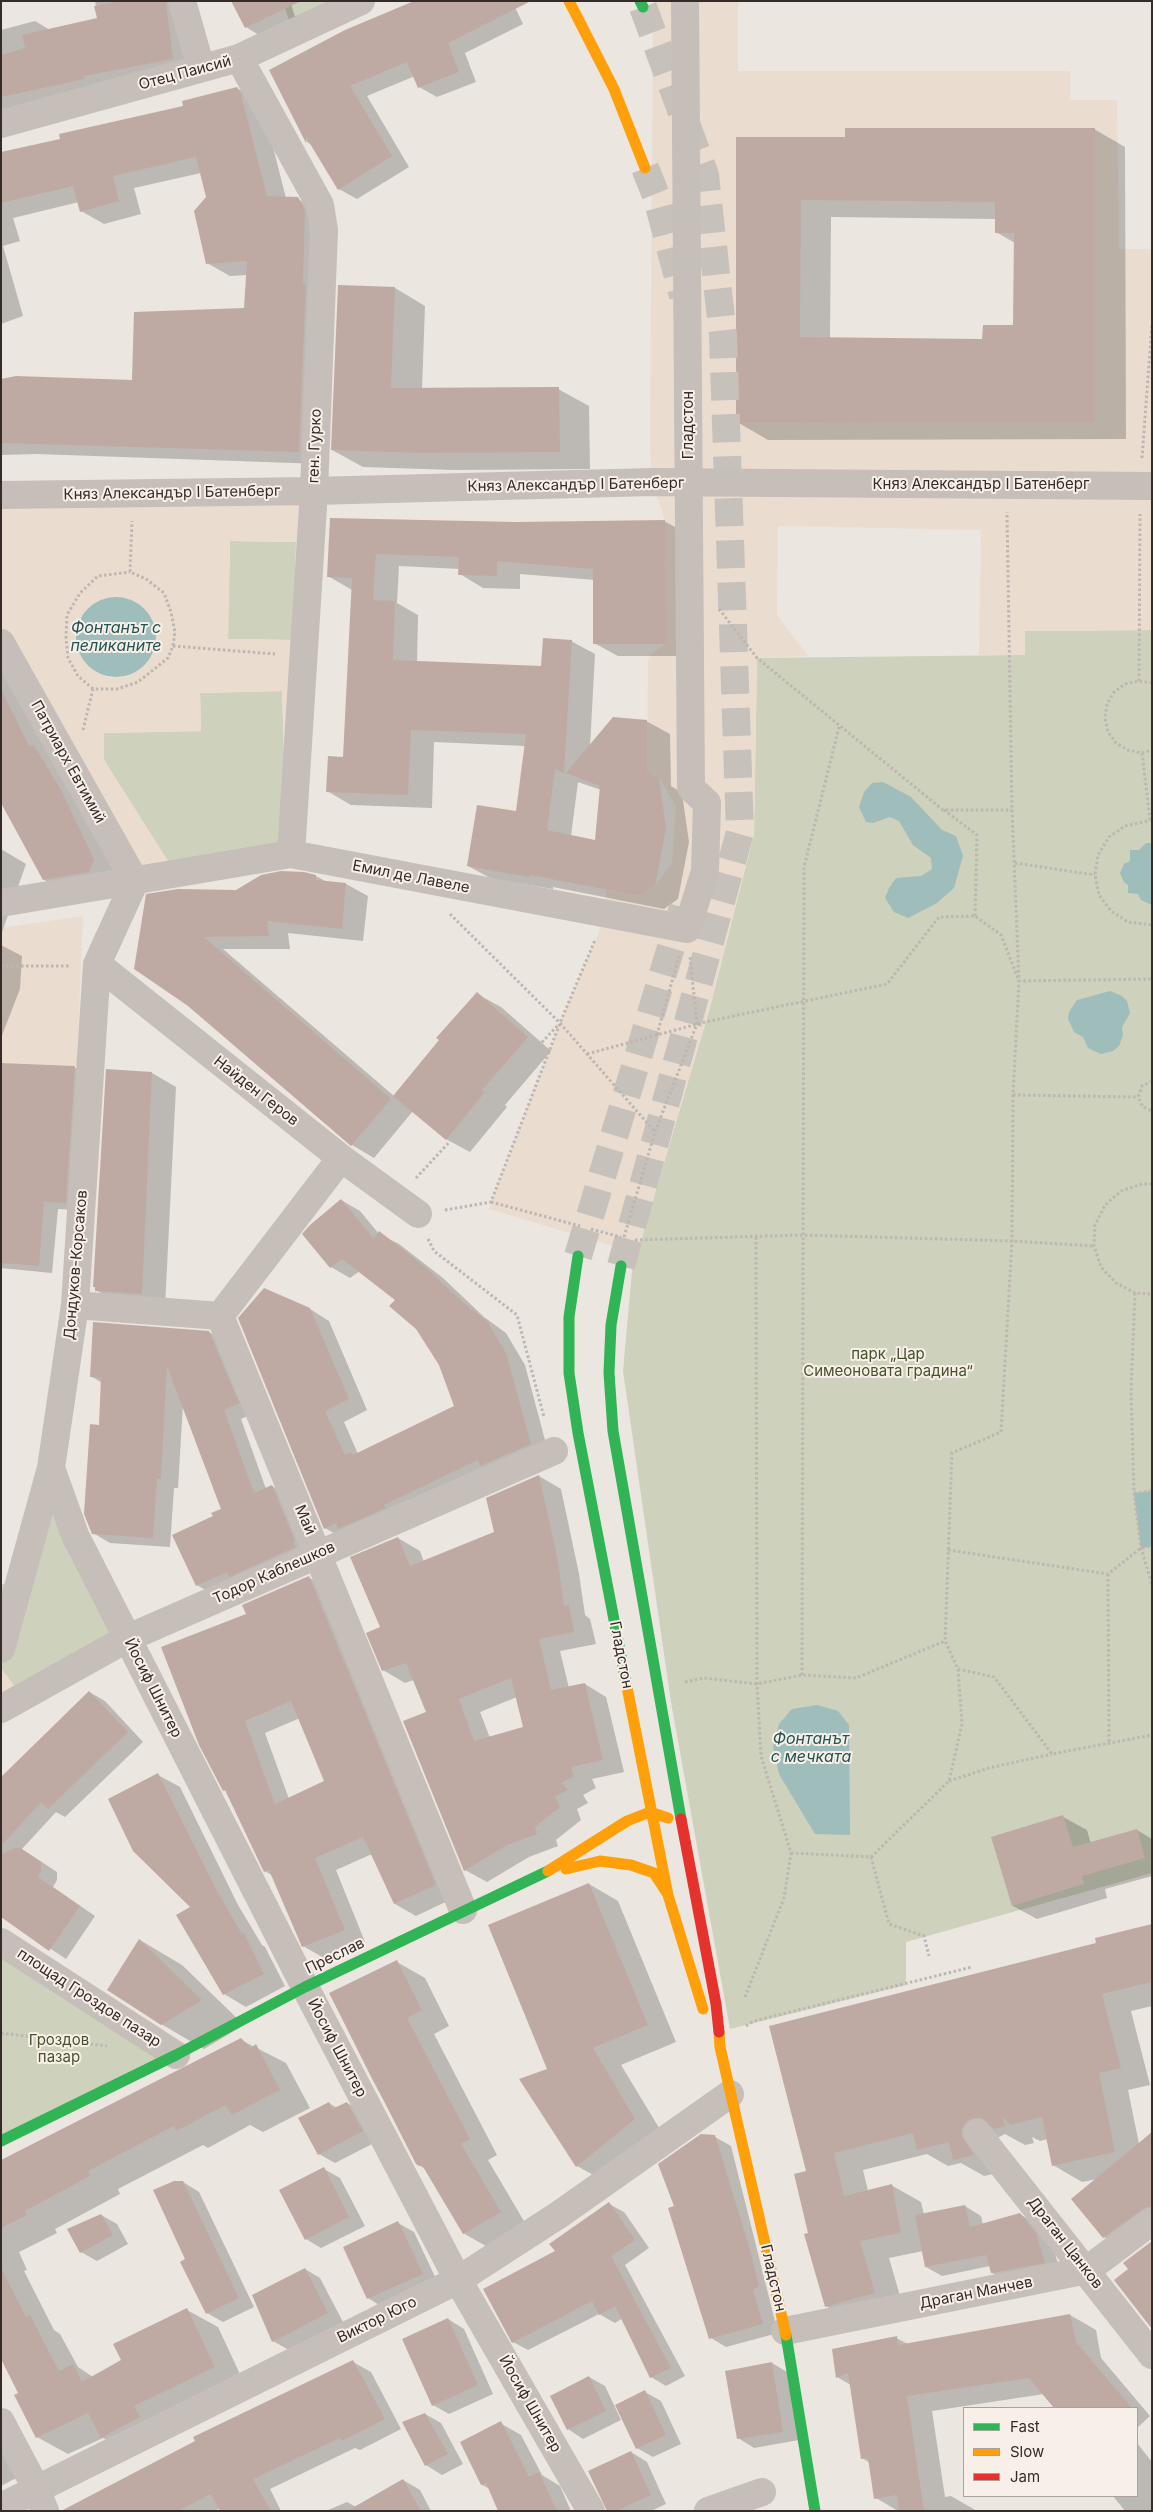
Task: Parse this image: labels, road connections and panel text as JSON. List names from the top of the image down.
{
  "streets": {
    "main road": ["Гладстон", "Преслав"],
    "street": [
      "Отец Паисий",
      "ген. Гурко",
      "Княз Александър I Батенберг",
      "Патриарх Евтимий",
      "Емил де Лавеле",
      "Найден Геров",
      "Дондуков-Корсаков",
      "Май",
      "Тодор Каблешков",
      "Йосиф Шнитер",
      "площад Гроздов пазар",
      "Драган Цанков",
      "Драган Манчев",
      "Виктор Юго"
    ]
  },
  "crossings": [
    ["Отец Паисий", "ген. Гурко"],
    ["Гладстон", "Княз Александър I Батенберг"],
    ["Гладстон", "Емил де Лавеле"],
    ["Гладстон", "Преслав"],
    ["Гладстон", "Драган Манчев"],
    ["Гладстон", "Виктор Юго"],
    ["ген. Гурко", "Княз Александър I Батенберг"],
    ["ген. Гурко", "Емил де Лавеле"],
    ["Патриарх Евтимий", "Емил де Лавеле"],
    ["Патриарх Евтимий", "Дондуков-Корсаков"],
    ["Емил де Лавеле", "Дондуков-Корсаков"],
    ["Найден Геров", "Дондуков-Корсаков"],
    ["Дондуков-Корсаков", "Йосиф Шнитер"],
    ["Май", "Тодор Каблешков"],
    ["Май", "Преслав"],
    ["Тодор Каблешков", "Йосиф Шнитер"],
    ["Йосиф Шнитер", "Преслав"],
    ["Йосиф Шнитер", "Виктор Юго"],
    ["Преслав", "площад Гроздов пазар"],
    ["Драган Цанков", "Драган Манчев"]
  ],
  "water": ["Фонтанът с пеликаните", "Фонтанът с мечката"],
  "parks": ["парк „Цар Симеоновата градина“", "Гроздов пазар"],
  "legend": ["Fast", "Slow", "Jam"]
}
